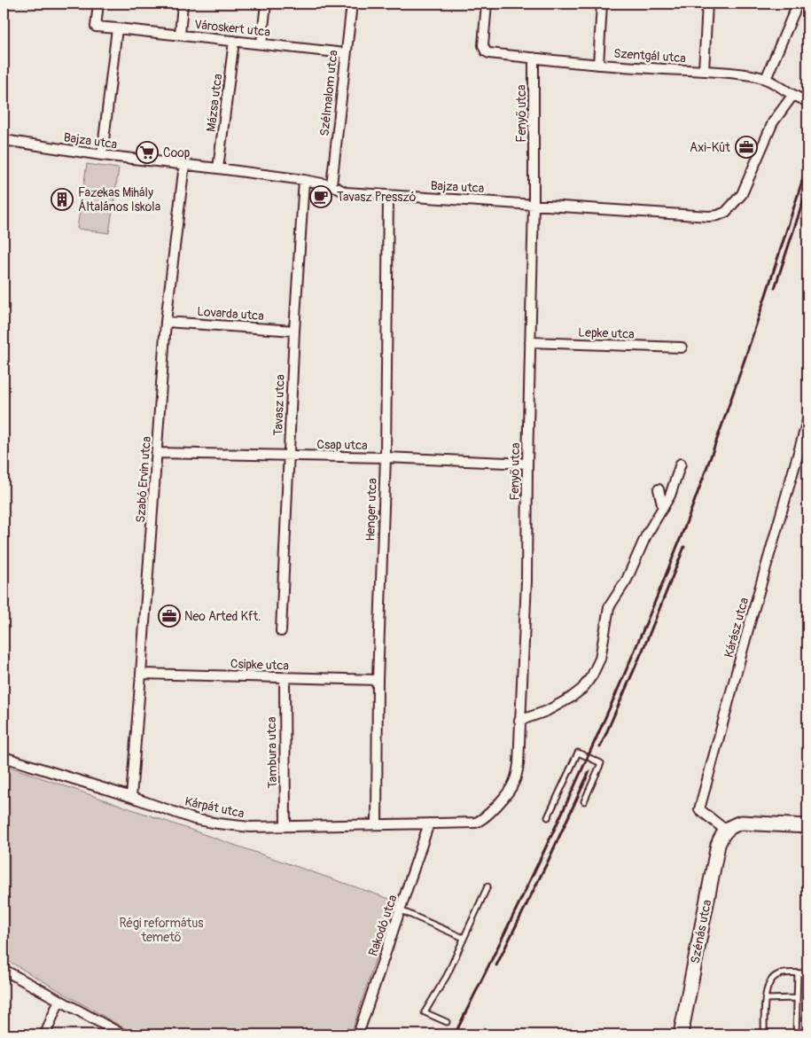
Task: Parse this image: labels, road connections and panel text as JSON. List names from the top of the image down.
{
  "streets": {
    "street": [
      "Városkert utca",
      "Szentgál utca",
      "Szélmalom utca",
      "Mázsa utca",
      "Fenyő utca",
      "Bajza utca",
      "Lovarda utca",
      "Lepke utca",
      "Tavasz utca",
      "Csap utca",
      "Szabó Ervin utca",
      "Henger utca",
      "Kárász utca",
      "Csipke utca",
      "Tambura utca",
      "Kárpát utca",
      "Rakodó utca",
      "Szénás utca"
    ]
  },
  "crossings": [
    ["Városkert utca", "Szélmalom utca"],
    ["Városkert utca", "Mázsa utca"],
    ["Szentgál utca", "Fenyő utca"],
    ["Szentgál utca", "Bajza utca"],
    ["Szélmalom utca", "Bajza utca"],
    ["Mázsa utca", "Bajza utca"],
    ["Fenyő utca", "Bajza utca"],
    ["Fenyő utca", "Lepke utca"],
    ["Fenyő utca", "Csap utca"],
    ["Fenyő utca", "Kárpát utca"],
    ["Fenyő utca", "Rakodó utca"],
    ["Bajza utca", "Tavasz utca"],
    ["Bajza utca", "Szabó Ervin utca"],
    ["Bajza utca", "Henger utca"],
    ["Lovarda utca", "Tavasz utca"],
    ["Lovarda utca", "Szabó Ervin utca"],
    ["Tavasz utca", "Csap utca"],
    ["Csap utca", "Szabó Ervin utca"],
    ["Csap utca", "Henger utca"],
    ["Szabó Ervin utca", "Csipke utca"],
    ["Szabó Ervin utca", "Kárpát utca"],
    ["Henger utca", "Csipke utca"],
    ["Henger utca", "Kárpát utca"],
    ["Kárász utca", "Szénás utca"],
    ["Csipke utca", "Tambura utca"],
    ["Tambura utca", "Kárpát utca"],
    ["Kárpát utca", "Rakodó utca"]
  ],
  "parks": ["Régi református temető"],
  "places": {
    "office": ["Axi-Kút", "Neo Arted Kft."],
    "supermarket": ["Coop"],
    "cafe": ["Tavasz Presszó"],
    "building": ["Fazekas Mihály Általános Iskola"]
  }
}
